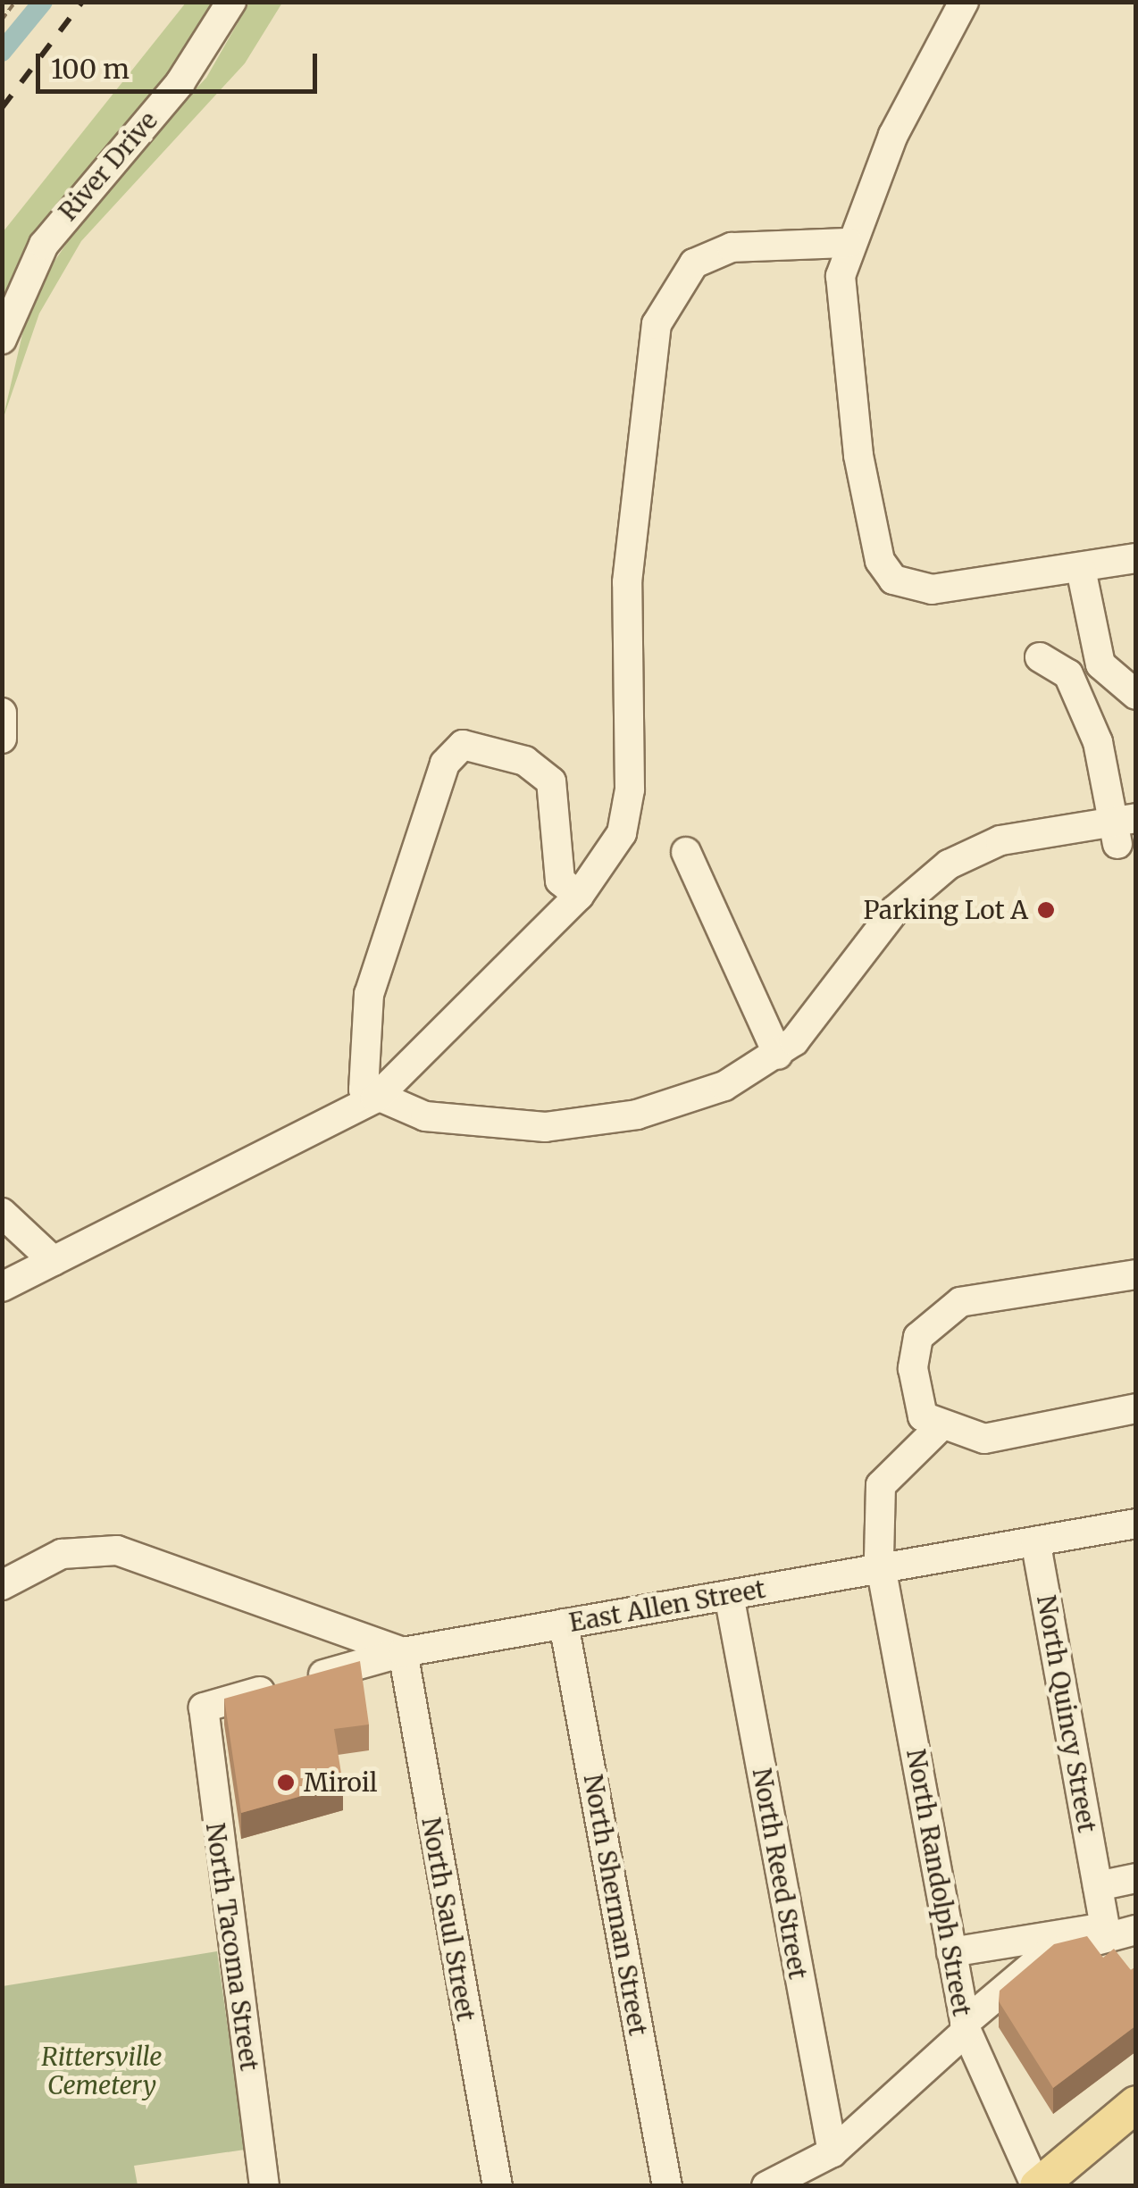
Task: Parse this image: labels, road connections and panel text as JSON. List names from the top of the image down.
{
  "streets": {
    "street": [
      "River Drive",
      "East Allen Street",
      "North Quincy Street",
      "North Reed Street",
      "North Randolph Street",
      "North Sherman Street",
      "North Saul Street",
      "North Tacoma Street"
    ]
  },
  "crossings": [
    ["East Allen Street", "North Quincy Street"],
    ["East Allen Street", "North Reed Street"],
    ["East Allen Street", "North Randolph Street"],
    ["East Allen Street", "North Sherman Street"],
    ["East Allen Street", "North Saul Street"],
    ["East Allen Street", "North Tacoma Street"],
    ["North Quincy Street", "North Randolph Street"]
  ],
  "parks": ["Rittersville Cemetery"],
  "places": ["Parking Lot A", "Miroil"],
  "scale_bar": "100 m"
}
